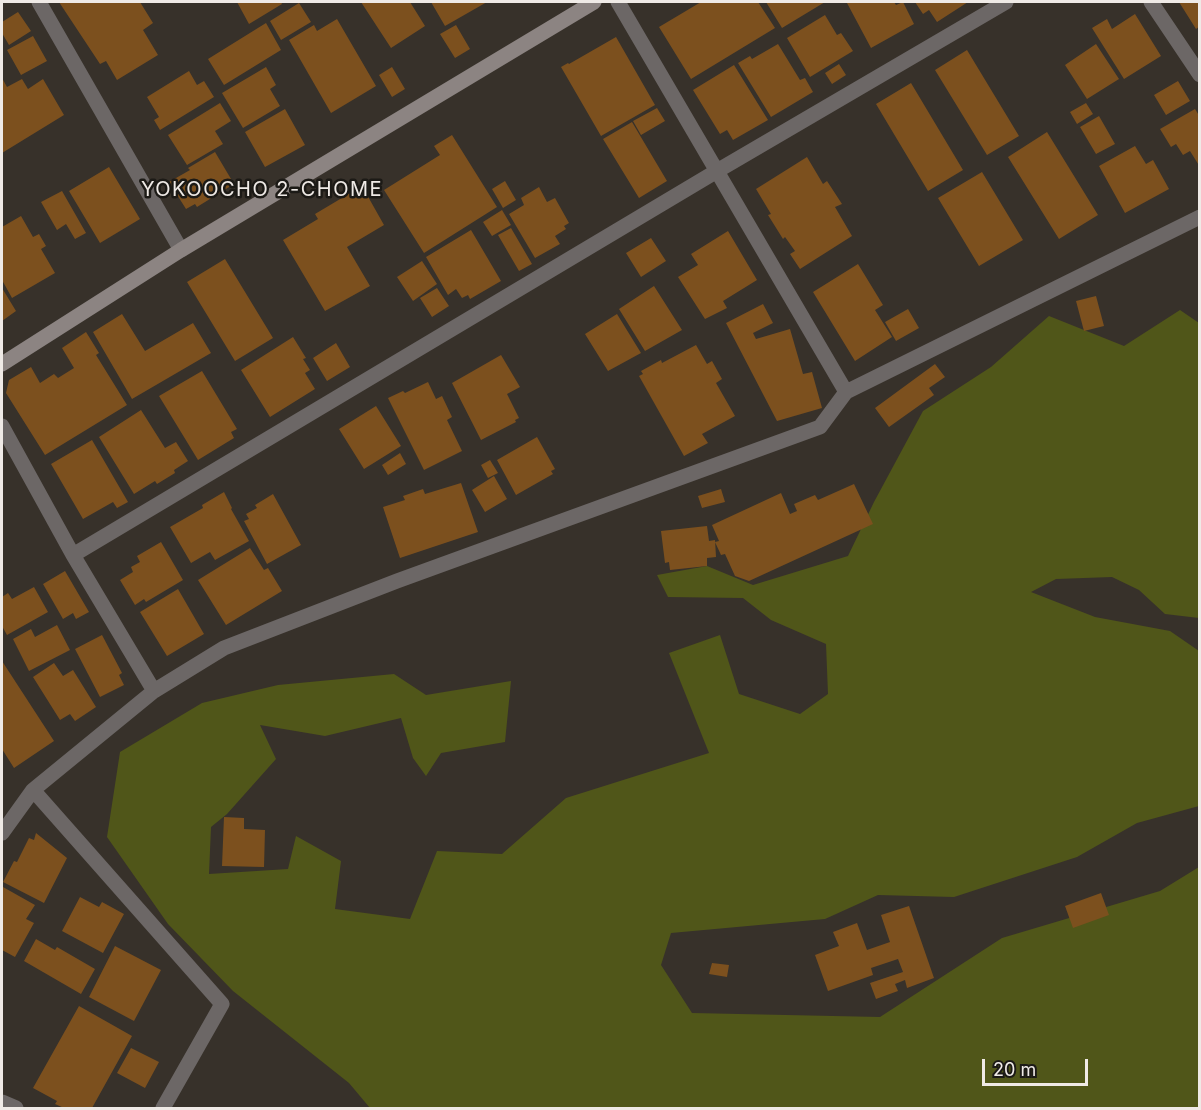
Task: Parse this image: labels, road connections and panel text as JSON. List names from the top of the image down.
{
  "districts": ["YOKOOCHO 2-CHOME"],
  "scale_bar": "20 m"
}
